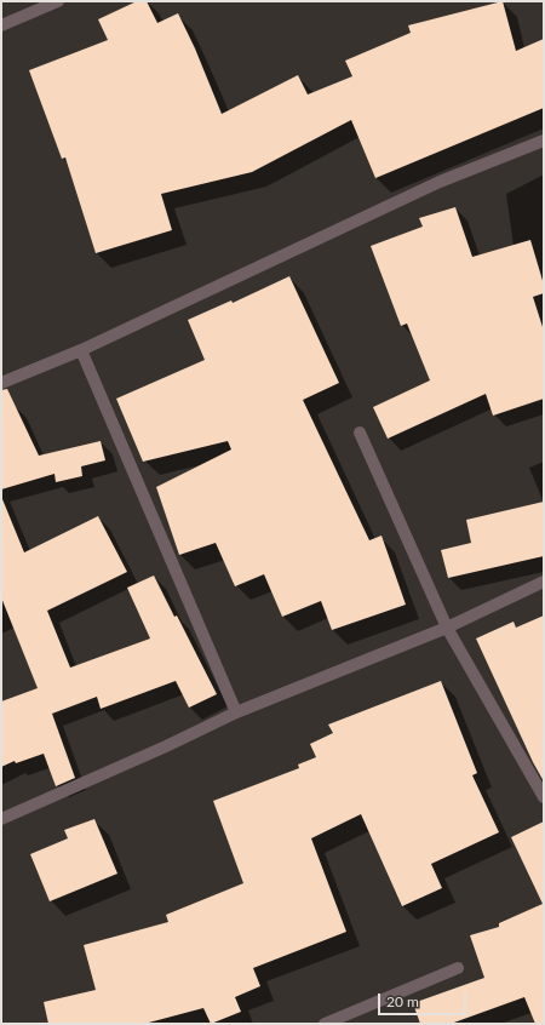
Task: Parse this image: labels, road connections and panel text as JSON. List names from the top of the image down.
{
  "scale_bar": "20 m"
}
